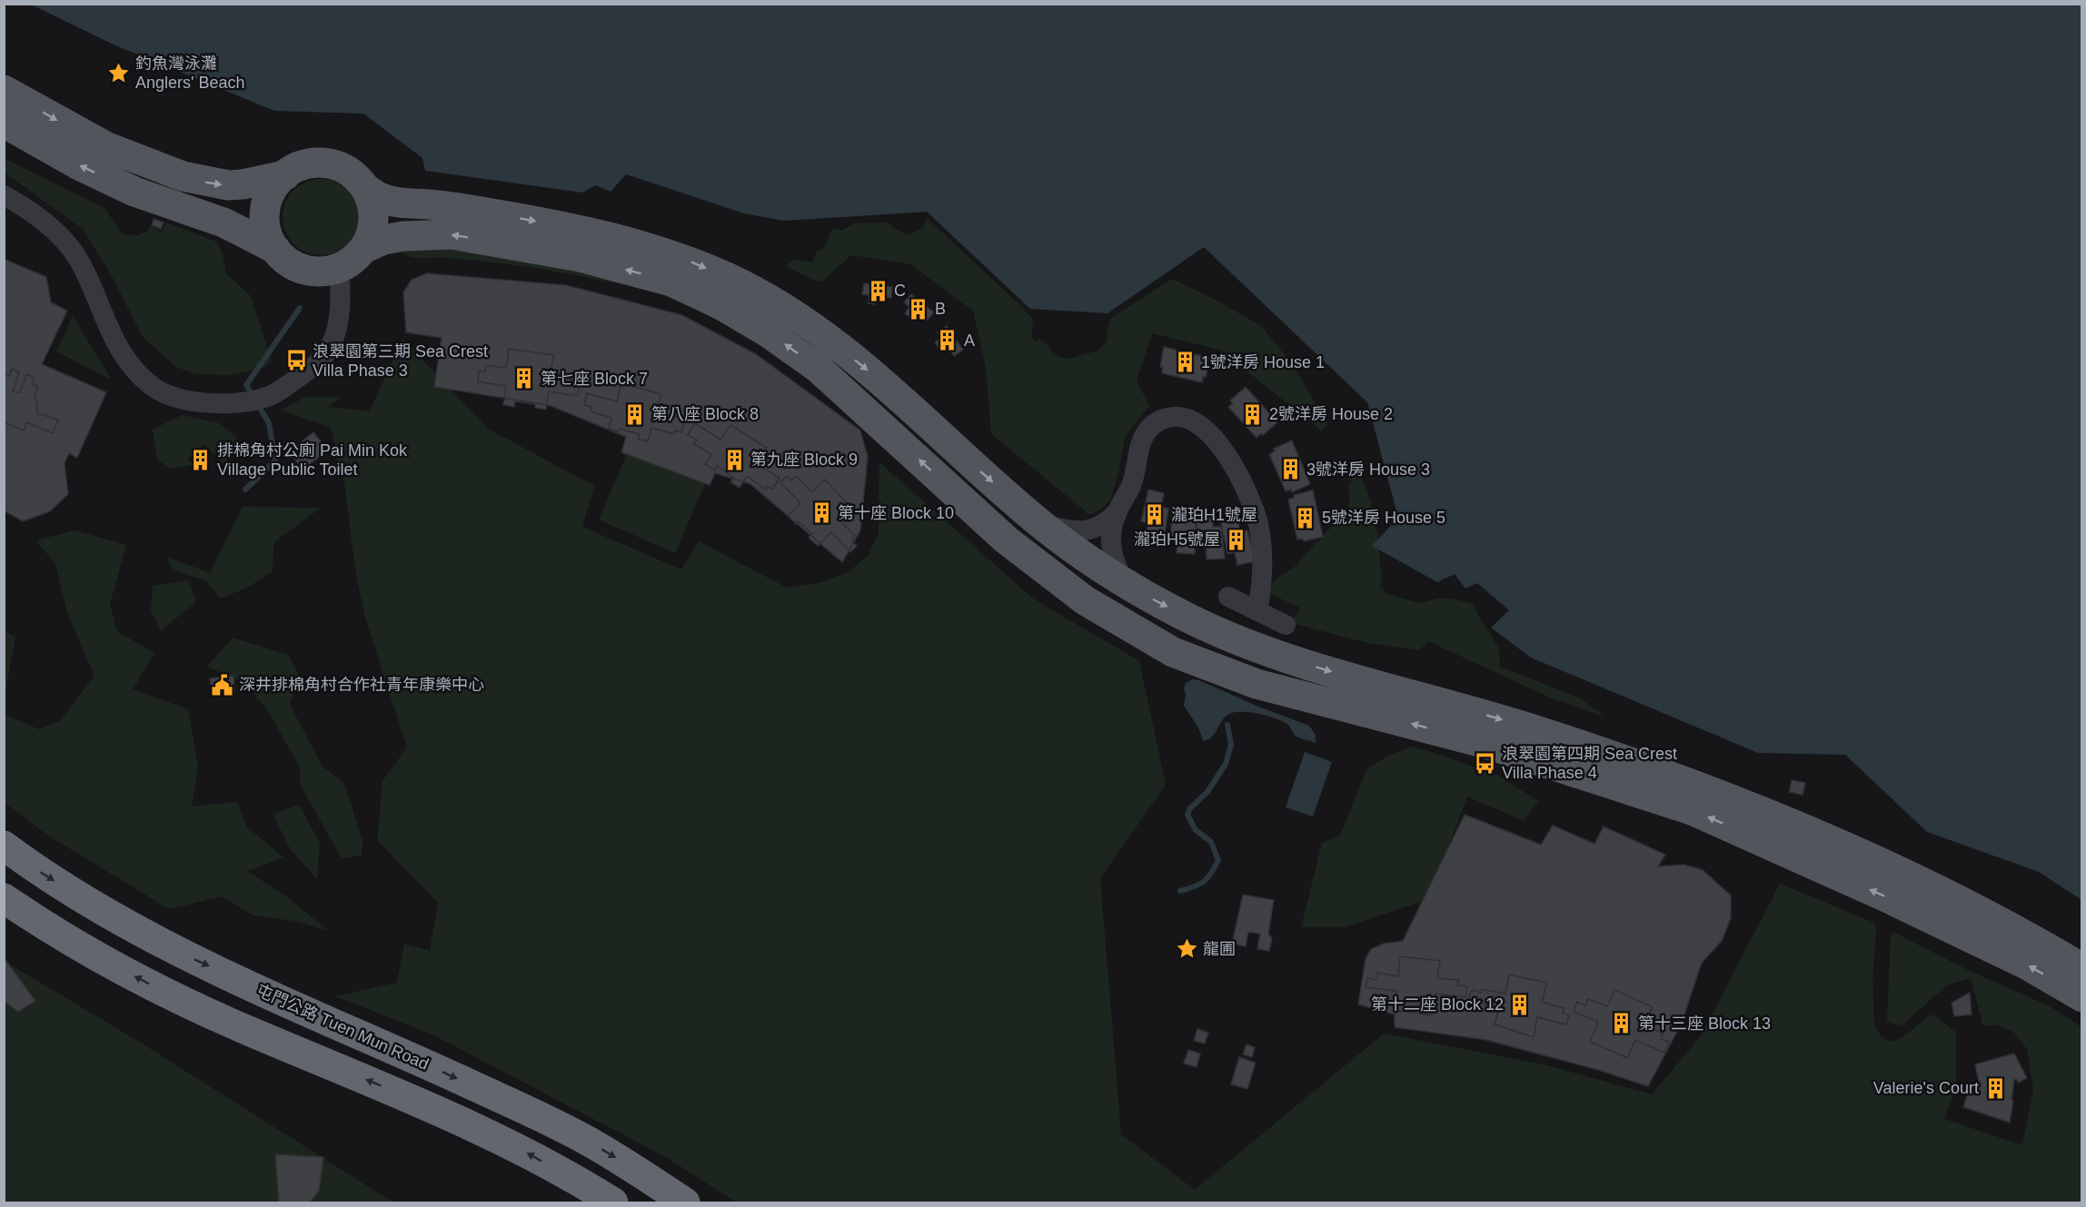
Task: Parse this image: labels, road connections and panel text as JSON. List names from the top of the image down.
{
  "streets": {
    "highway": ["屯門公路 Tuen Mun Road"]
  },
  "places": {
    "place": ["釣魚灣泳灘 Anglers' Beach", "龍圃"],
    "building": [
      "C",
      "B",
      "A",
      "1號洋房 House 1",
      "第七座 Block 7",
      "第八座 Block 8",
      "2號洋房 House 2",
      "排棉角村公廁 Pai Min Kok Village Public Toilet",
      "第九座 Block 9",
      "3號洋房 House 3",
      "第十座 Block 10",
      "瀧珀H1號屋",
      "5號洋房 House 5",
      "瀧珀H5號屋",
      "第十二座 Block 12",
      "第十三座 Block 13",
      "Valerie's Court"
    ],
    "bus stop": ["浪翠園第三期 Sea Crest Villa Phase 3", "浪翠園第四期 Sea Crest Villa Phase 4"],
    "public building": ["深井排棉角村合作社青年康樂中心"]
  }
}
